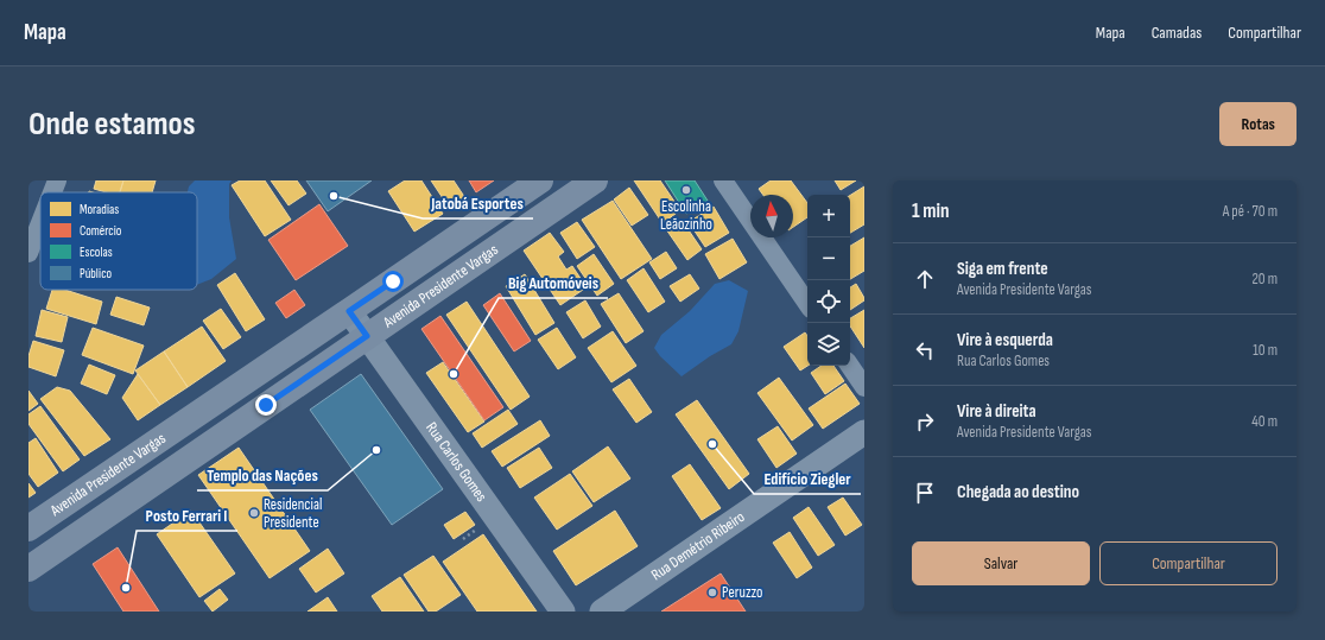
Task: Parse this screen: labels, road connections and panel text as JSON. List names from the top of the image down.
{
  "streets": {
    "main road": ["Avenida Presidente Vargas"],
    "street": ["Rua Carlos Gomes", "Rua Demétrio Ribeiro"]
  },
  "crossings": [
    ["Avenida Presidente Vargas", "Rua Carlos Gomes"]
  ],
  "places": [
    "Escolinha Leãozinho",
    "Jatobá Esportes",
    "Big Automóveis",
    "Edifício Ziegler",
    "Templo das Nações",
    "Residencial Presidente",
    "Posto Ferrari I",
    "Peruzzo"
  ],
  "legend": [
    "Moradias",
    "Comércio",
    "Escolas",
    "Público"
  ],
  "north": "top",
  "page": {
    "header": "Mapa",
    "nav": ["Mapa", "Camadas", "Compartilhar"],
    "buttons": [
      "Rotas",
      ["Salvar", "Compartilhar"]
    ],
    "title": "Onde estamos",
    "heading": ["1 min", "A pé · 70 m"],
    "map_buttons": ["+", "−"],
    "list": [
      ["Siga em frente", "Avenida Presidente Vargas", "20 m"],
      ["Vire à esquerda", "Rua Carlos Gomes", "10 m"],
      ["Vire à direita", "Avenida Presidente Vargas", "40 m"],
      "Chegada ao destino"
    ]
  }
}
